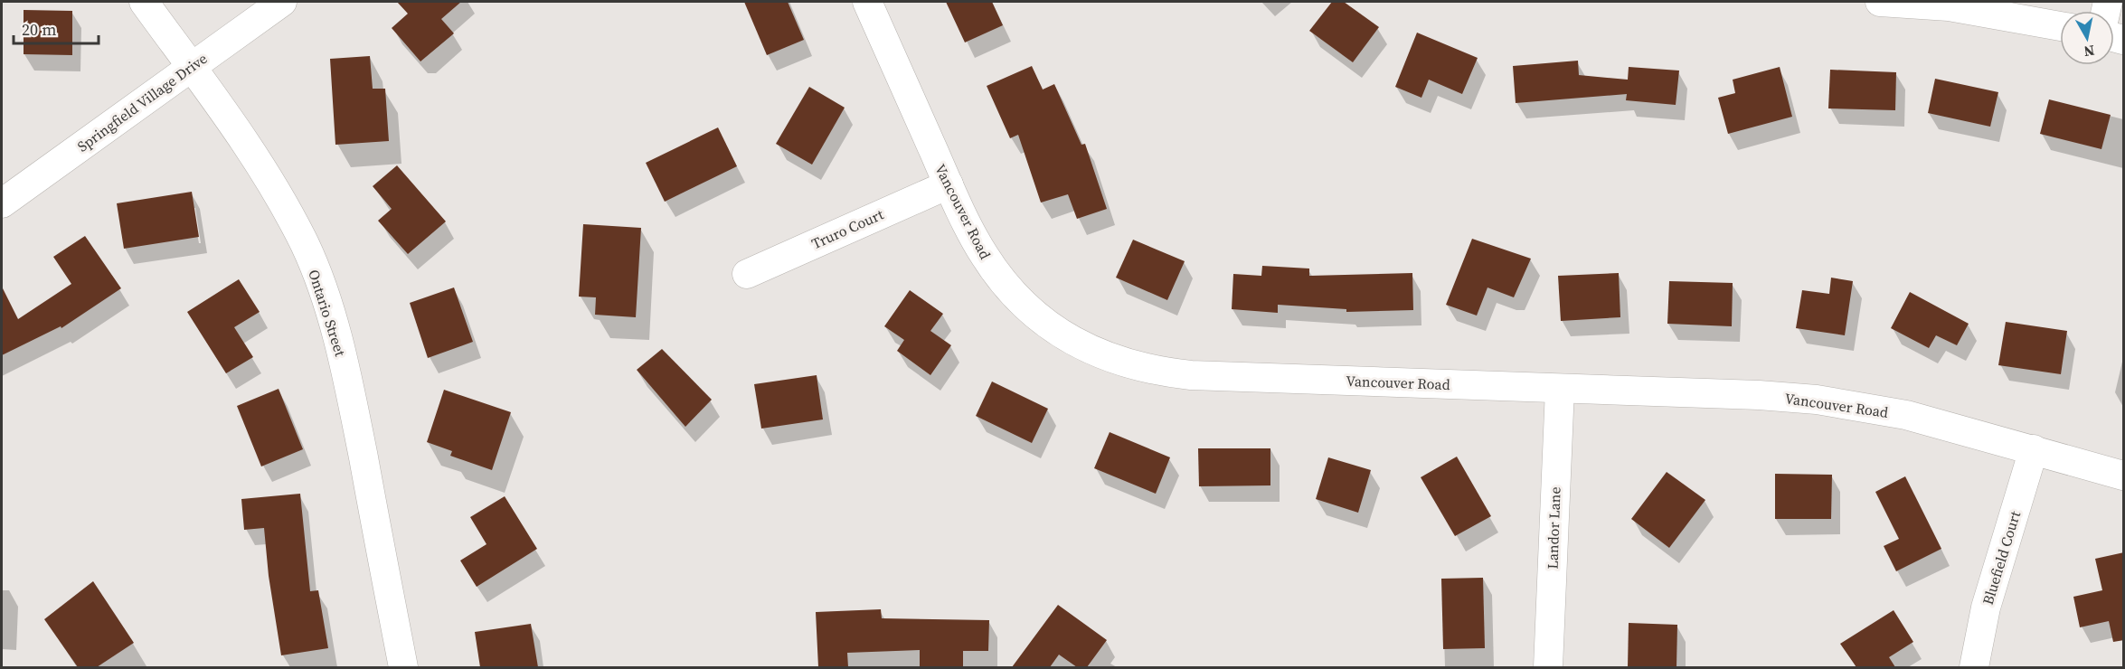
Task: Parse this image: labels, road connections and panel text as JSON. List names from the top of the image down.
{
  "streets": {
    "street": [
      "Springfield Village Drive",
      "Vancouver Road",
      "Truro Court",
      "Ontario Street",
      "Landor Lane",
      "Bluefield Court"
    ]
  },
  "crossings": [
    ["Springfield Village Drive", "Ontario Street"],
    ["Vancouver Road", "Truro Court"],
    ["Vancouver Road", "Landor Lane"],
    ["Vancouver Road", "Bluefield Court"]
  ],
  "scale_bar": "20 m",
  "north": "bottom"
}
